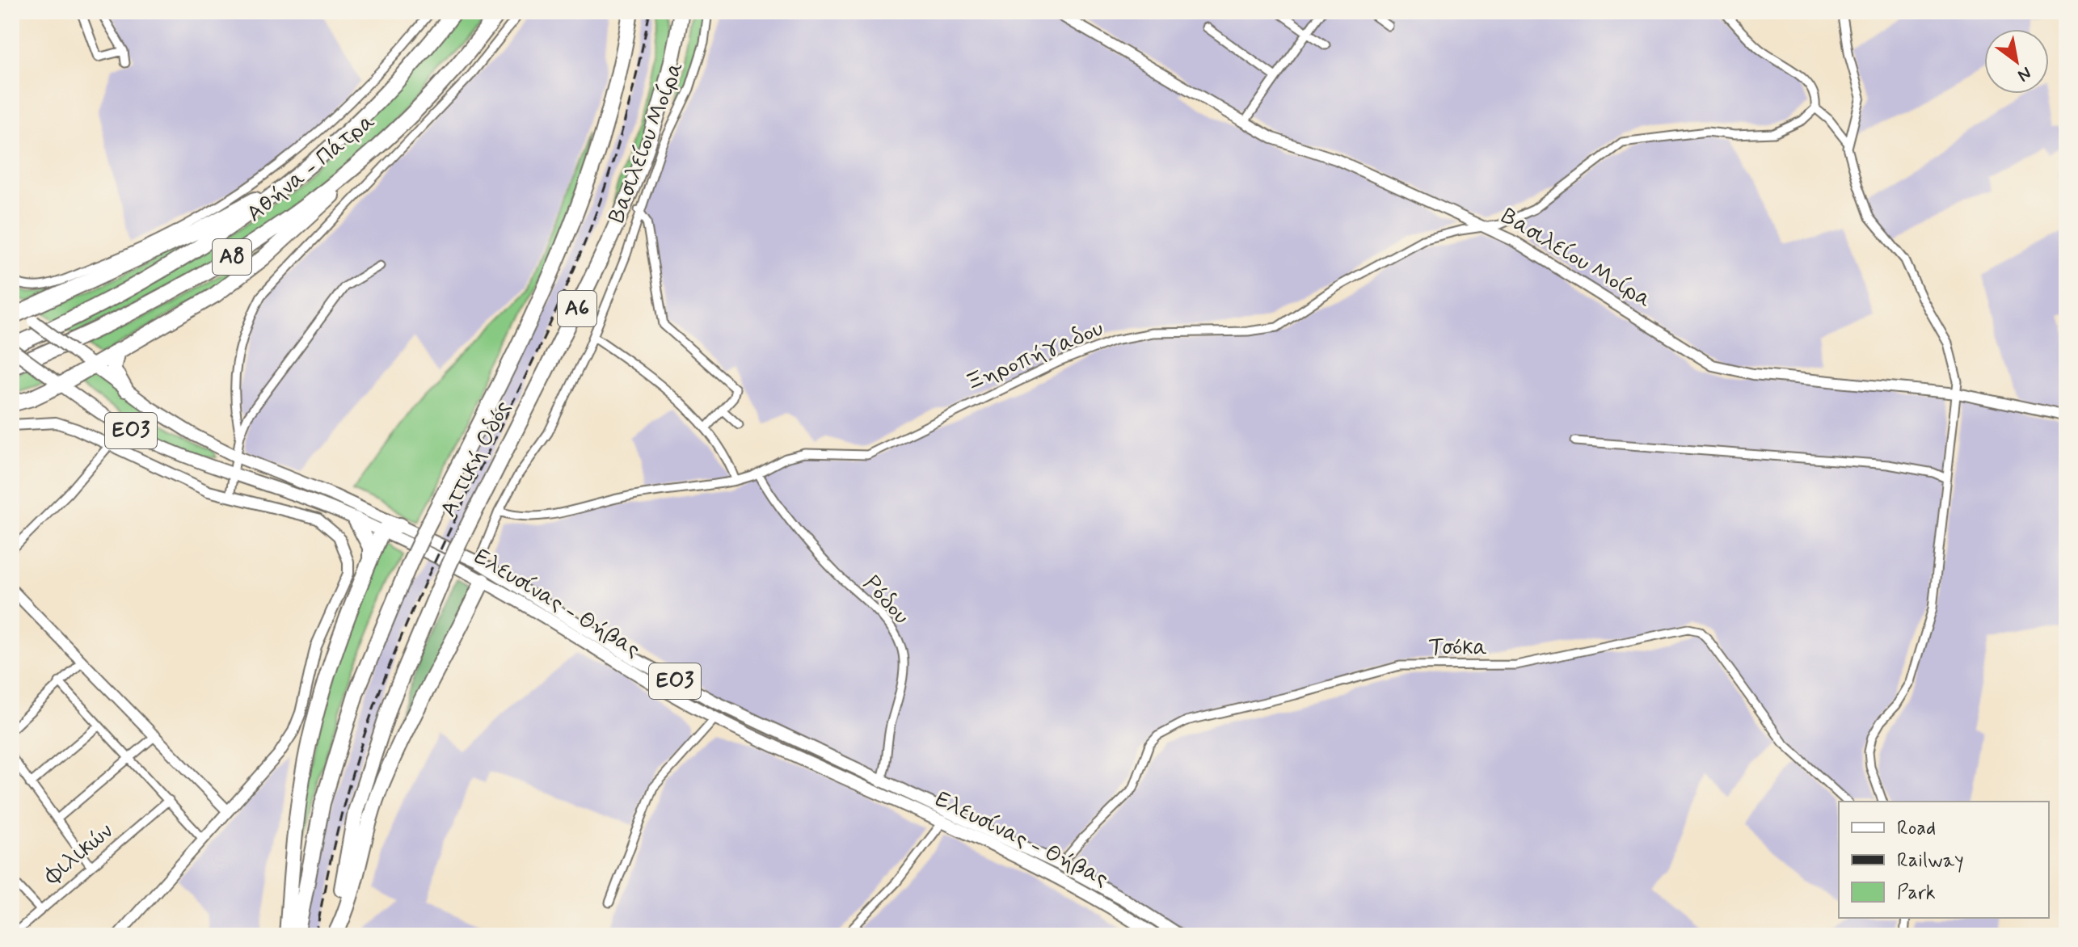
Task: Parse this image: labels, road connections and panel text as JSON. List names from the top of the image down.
{
  "streets": {
    "highway": [
      "Αθήνα - Πάτρα",
      "Α8",
      "Α6",
      "Αττική Οδός"
    ],
    "main road": ["ΕΟ3", "Ελευσίνας - Θήβας"],
    "street": [
      "Βασιλείου Μοίρα",
      "Ξηροπήγαδου",
      "Ρόδου",
      "Τσόκα",
      "Φιλικών"
    ]
  },
  "crossings": [
    ["Βασιλείου Μοίρα", "Ξηροπήγαδου"],
    ["Βασιλείου Μοίρα", "Ελευσίνας - Θήβας"],
    ["Αθήνα - Πάτρα", "Ελευσίνας - Θήβας"],
    ["Ξηροπήγαδου", "Ρόδου"],
    ["Ρόδου", "Ελευσίνας - Θήβας"],
    ["Ελευσίνας - Θήβας", "Τσόκα"]
  ],
  "legend": ["Road", "Railway", "Park"],
  "north": "bottom right"
}
